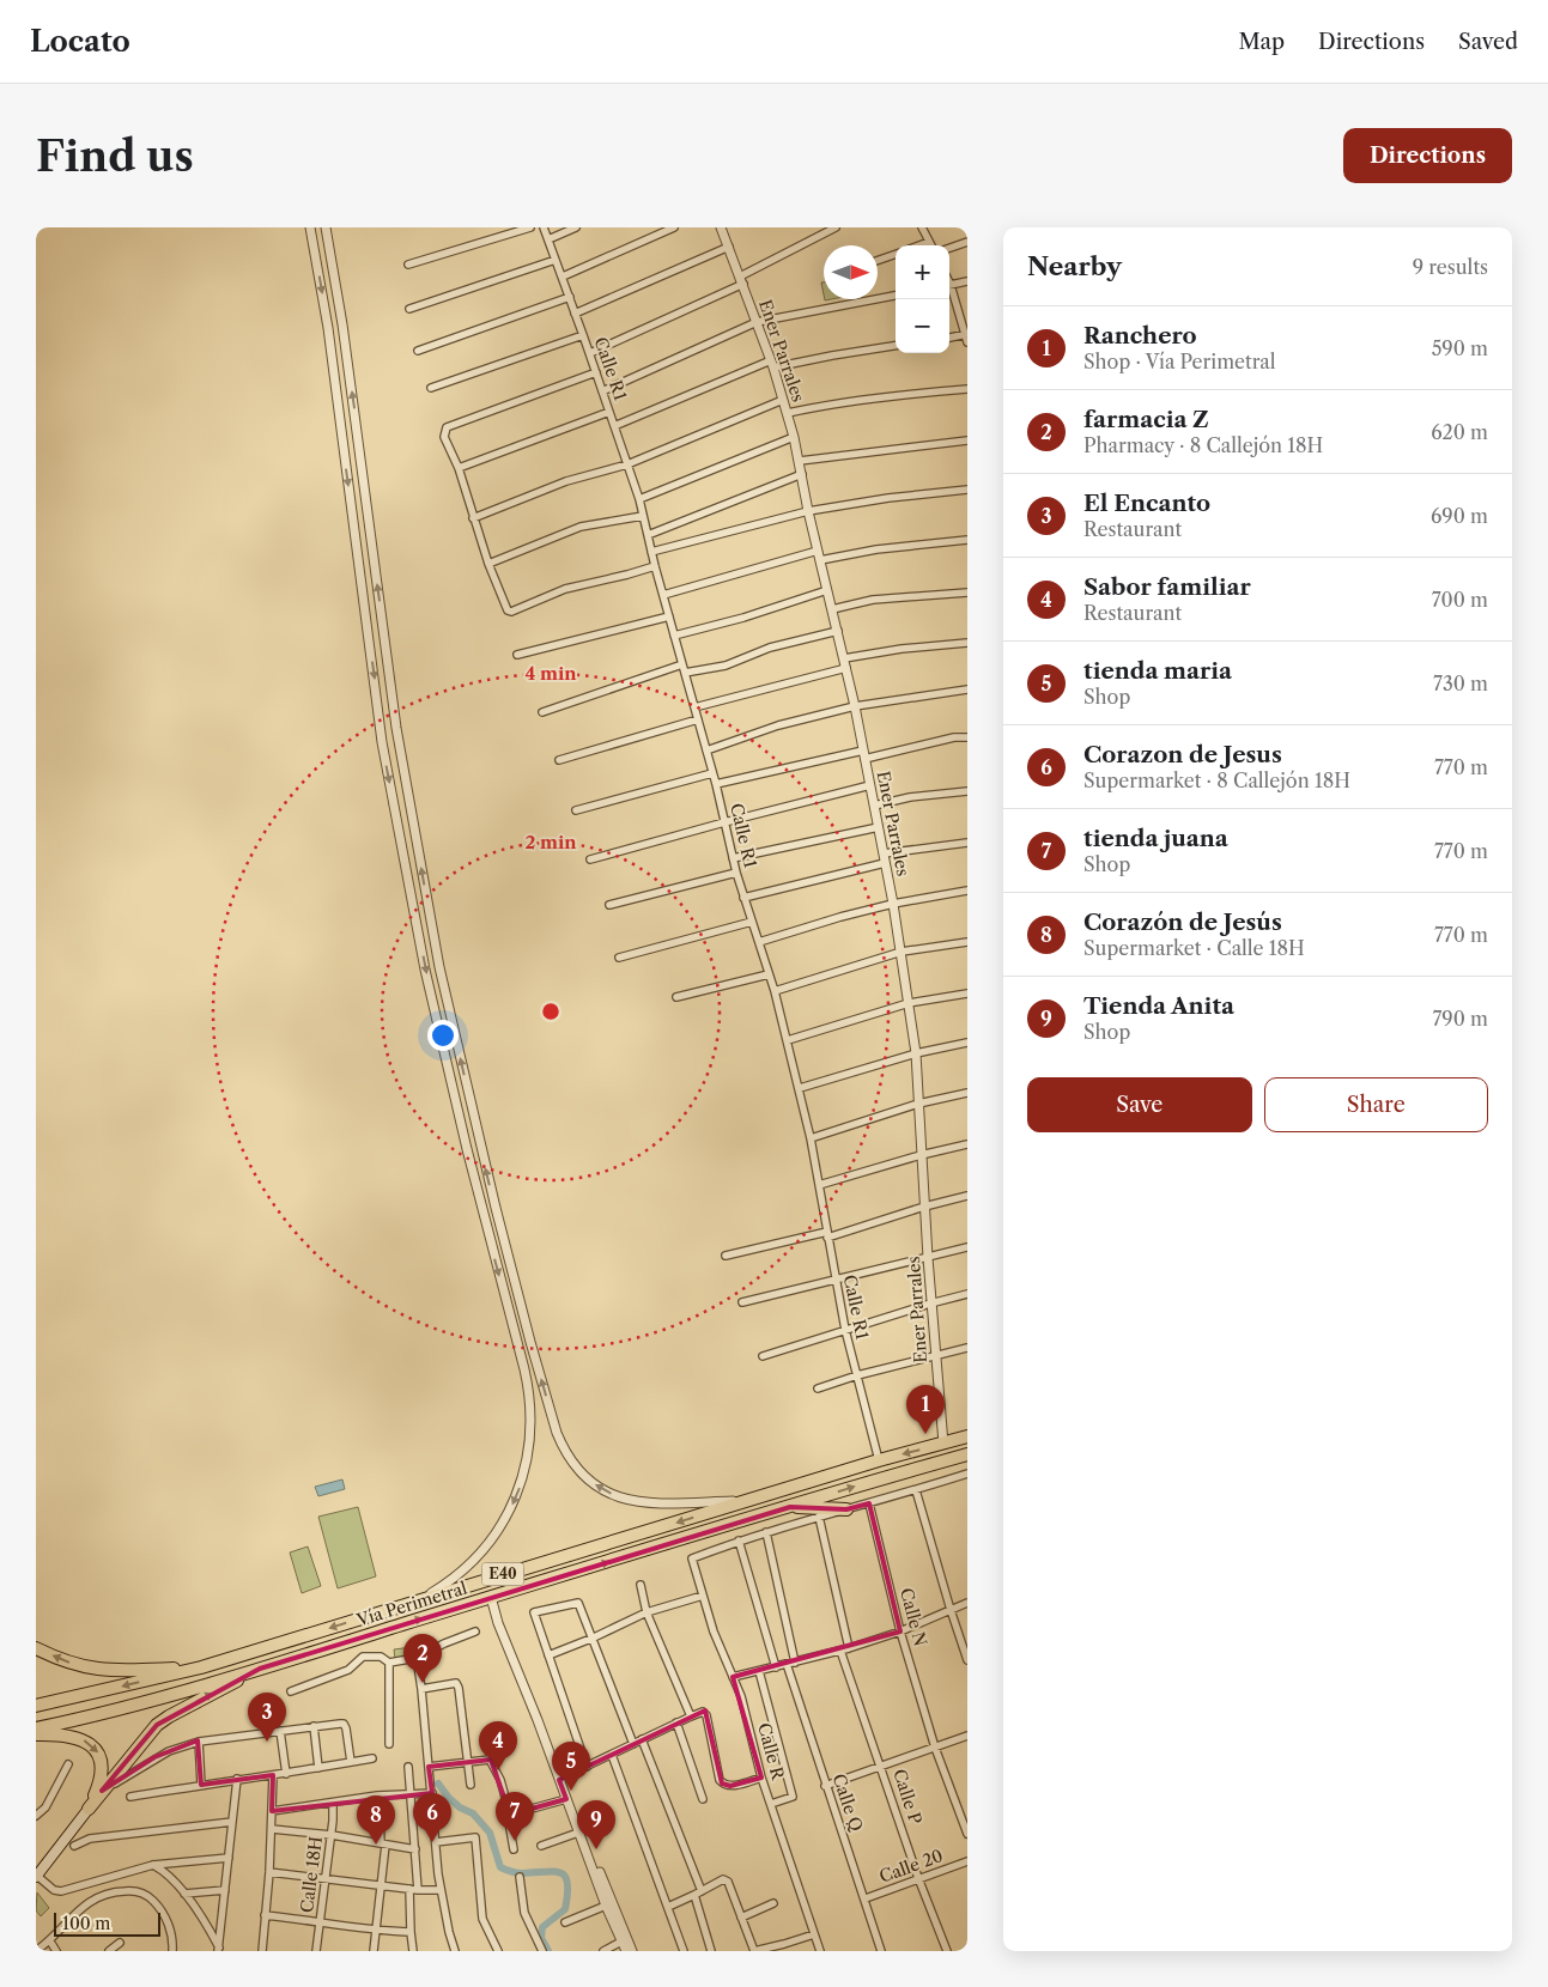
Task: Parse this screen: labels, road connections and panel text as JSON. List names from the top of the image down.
{
  "streets": {
    "highway": ["E40", "Vía Perimetral"],
    "street": [
      "Ener Parrales",
      "Calle R1",
      "Calle N",
      "Calle R",
      "Calle P",
      "Calle Q",
      "Calle 20",
      "Calle 18H"
    ]
  },
  "crossings": [
    ["Ener Parrales", "Vía Perimetral"],
    ["Calle R1", "Vía Perimetral"],
    ["Calle P", "Calle 20"],
    ["Calle Q", "Calle 20"]
  ],
  "scale_bar": "100 m",
  "north": "right",
  "page": {
    "header": "Locato",
    "nav": ["Map", "Directions", "Saved"],
    "buttons": [
      "Directions",
      ["Save", "Share"]
    ],
    "title": "Find us",
    "heading": ["Nearby", "9 results"],
    "map_buttons": ["+", "−"],
    "list": [
      {
        "mark": "1",
        "name": "Ranchero",
        "note": "Shop · Vía Perimetral",
        "value": "590 m"
      },
      {
        "mark": "2",
        "name": "farmacia Z",
        "note": "Pharmacy · 8 Callejón 18H",
        "value": "620 m"
      },
      {
        "mark": "3",
        "name": "El Encanto",
        "note": "Restaurant",
        "value": "690 m"
      },
      {
        "mark": "4",
        "name": "Sabor familiar",
        "note": "Restaurant",
        "value": "700 m"
      },
      {
        "mark": "5",
        "name": "tienda maria",
        "note": "Shop",
        "value": "730 m"
      },
      {
        "mark": "6",
        "name": "Corazon de Jesus",
        "note": "Supermarket · 8 Callejón 18H",
        "value": "770 m"
      },
      {
        "mark": "7",
        "name": "tienda juana",
        "note": "Shop",
        "value": "770 m"
      },
      {
        "mark": "8",
        "name": "Corazón de Jesús",
        "note": "Supermarket · Calle 18H",
        "value": "770 m"
      },
      {
        "mark": "9",
        "name": "Tienda Anita",
        "note": "Shop",
        "value": "790 m"
      }
    ],
    "pins": [
      "1",
      "2",
      "3",
      "4",
      "5",
      "7",
      "6",
      "8",
      "9"
    ],
    "scale": "100 m"
  },
  "rings": ["4 min", "2 min"]
}
